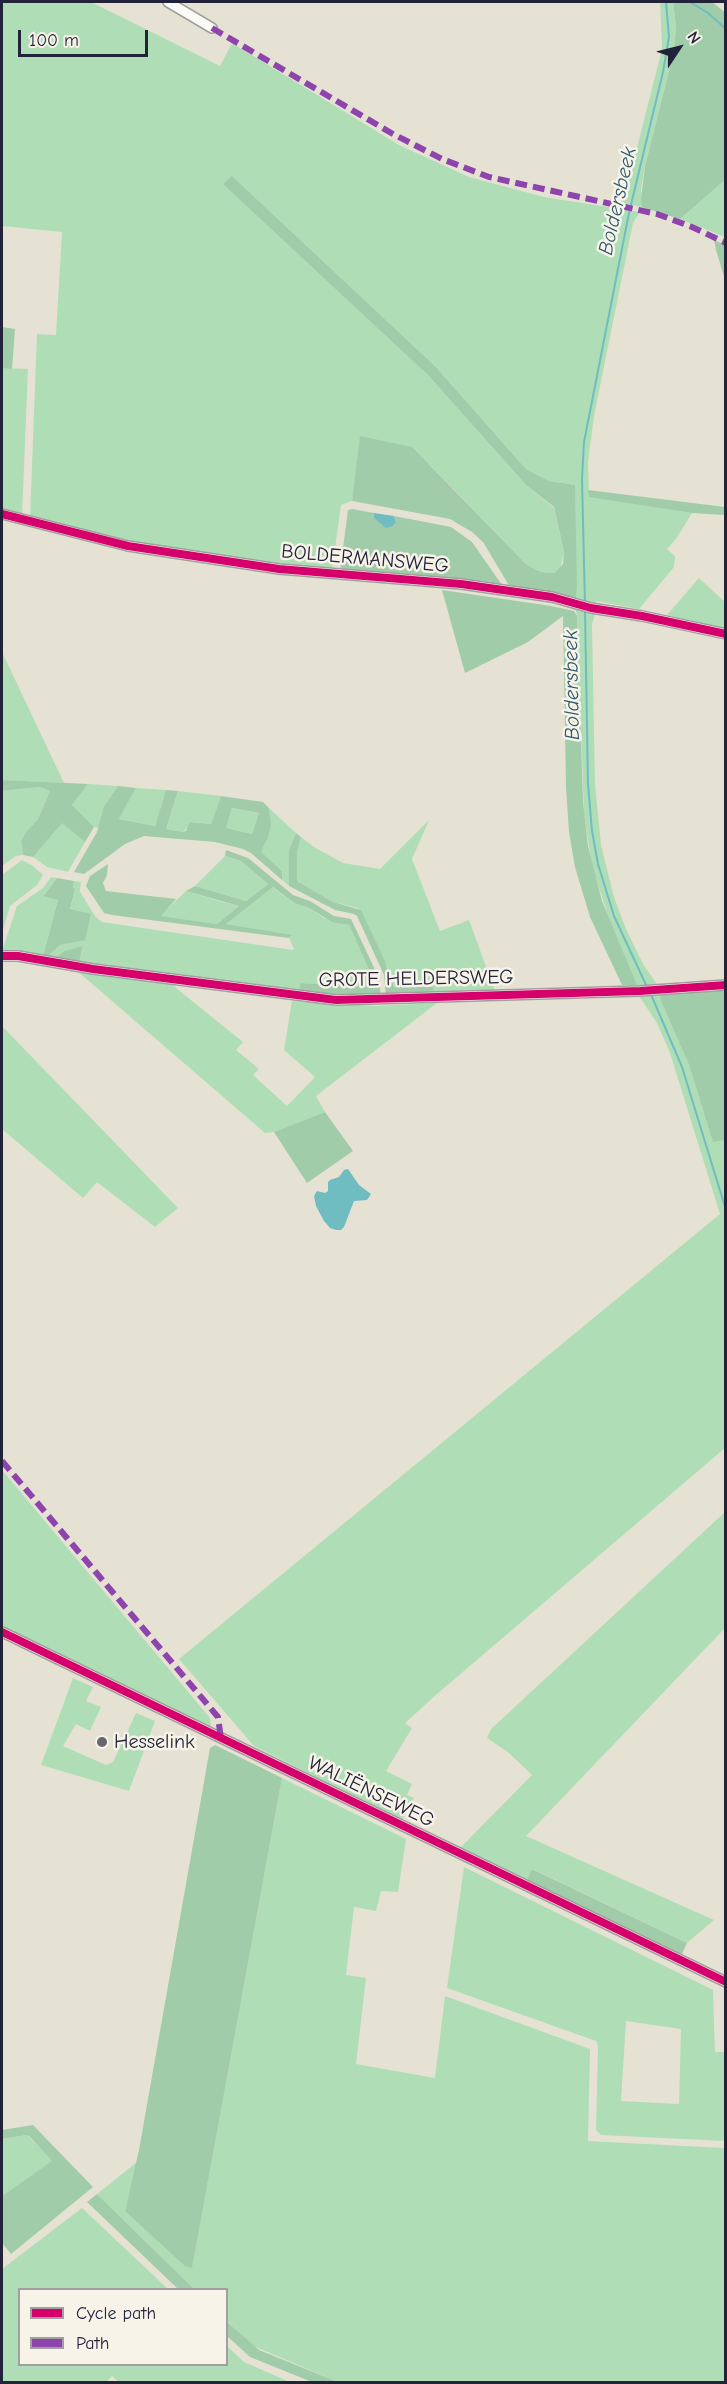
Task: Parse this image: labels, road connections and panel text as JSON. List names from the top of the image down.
{
  "streets": {
    "street": ["BOLDERMANSWEG", "GROTE HELDERSWEG", "WALIËNSEWEG"]
  },
  "water": ["Boldersbeek"],
  "places": ["Hesselink"],
  "legend": ["Cycle path", "Path"],
  "scale_bar": "100 m",
  "north": "top right"
}
